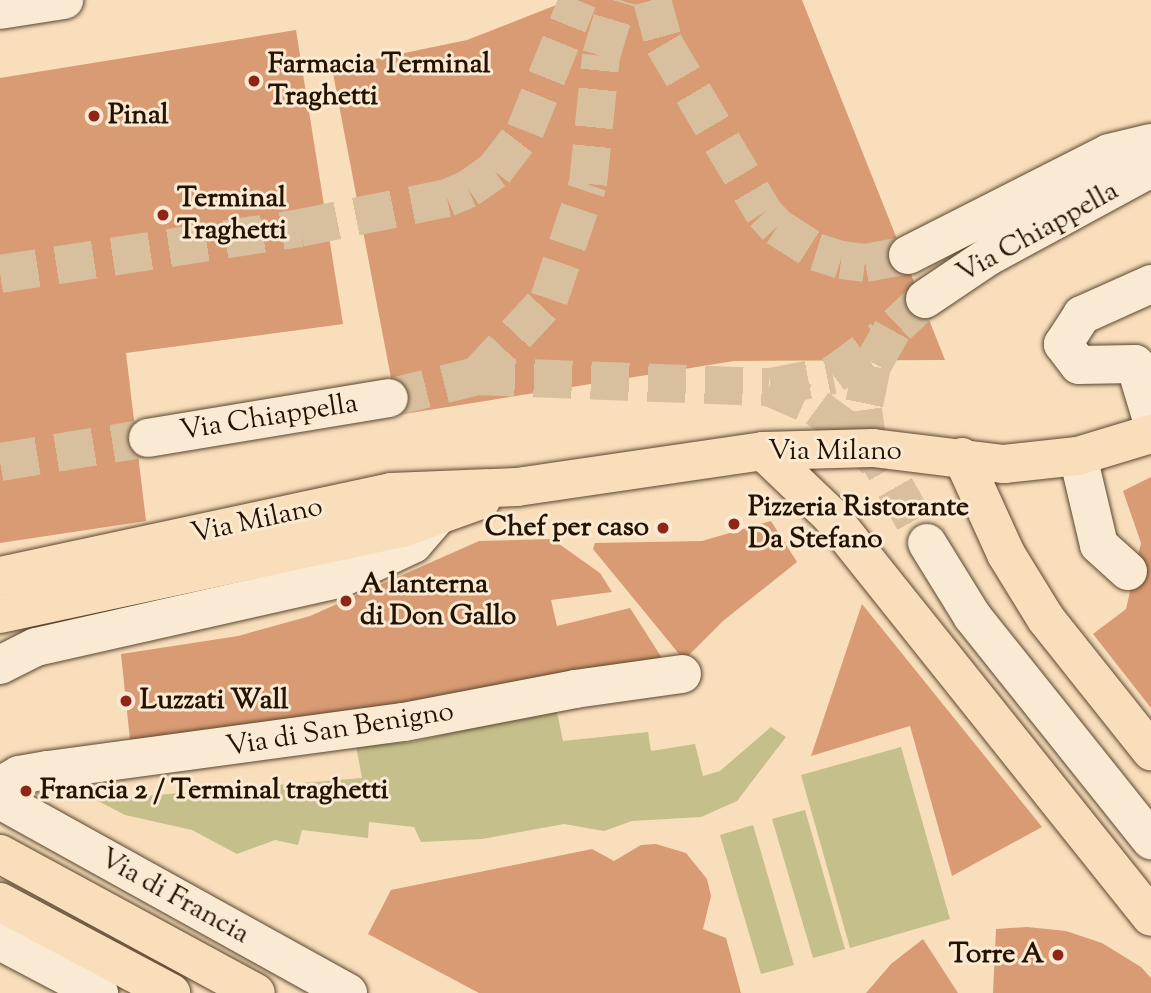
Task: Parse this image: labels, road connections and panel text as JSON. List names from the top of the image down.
{
  "streets": {
    "main road": ["Via Milano"],
    "street": ["Via Chiappella", "Via di San Benigno", "Via di Francia"]
  },
  "places": [
    "Farmacia Terminal Traghetti",
    "Pinal",
    "Terminal Traghetti",
    "Pizzeria Ristorante Da Stefano",
    "Chef per caso",
    "A lanterna di Don Gallo",
    "Luzzati Wall",
    "Francia 2 / Terminal traghetti",
    "Torre A"
  ]
}
